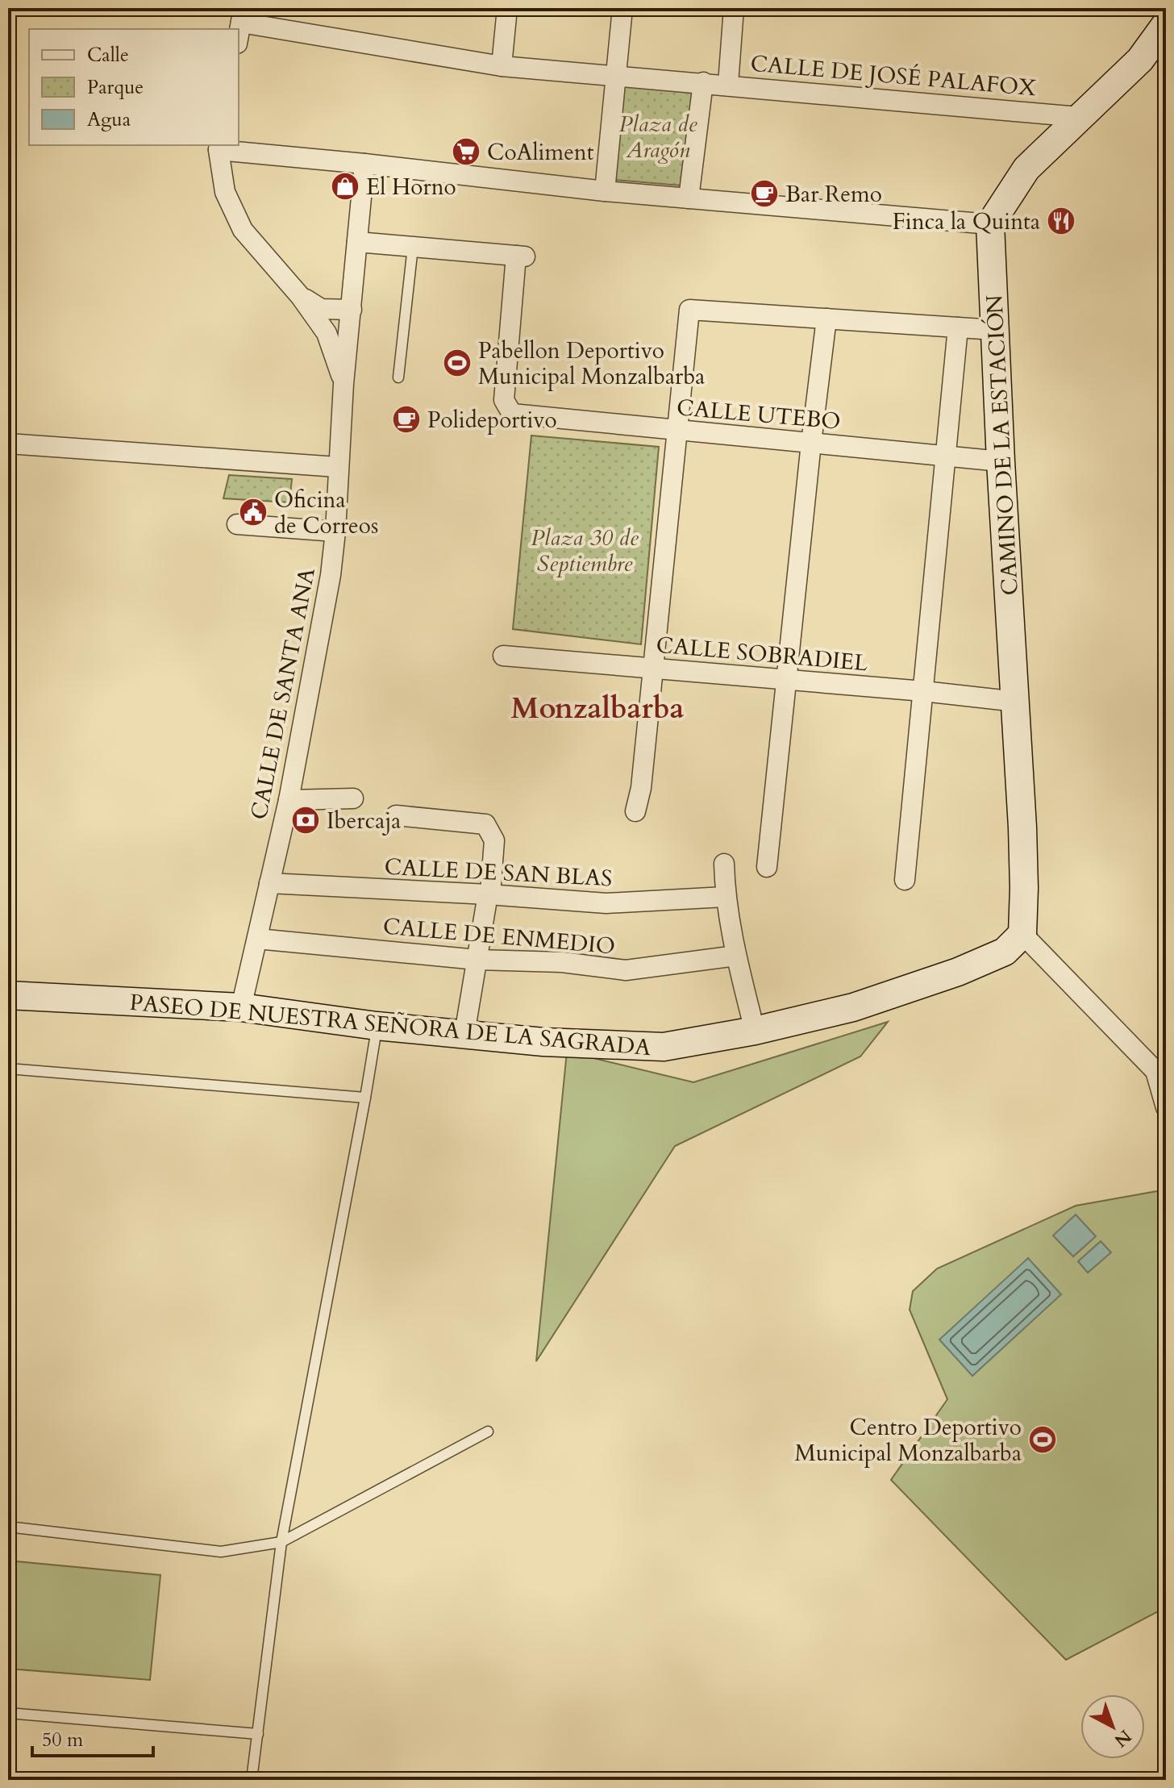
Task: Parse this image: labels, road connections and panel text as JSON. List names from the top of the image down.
{
  "streets": {
    "street": [
      "CALLE DE JOSÉ PALAFOX",
      "CALLE UTEBO",
      "CAMINO DE LA ESTACIÓN",
      "CALLE SOBRADIEL",
      "CALLE DE SANTA ANA",
      "CALLE DE SAN BLAS",
      "CALLE DE ENMEDIO",
      "PASEO DE NUESTRA SEÑORA DE LA SAGRADA"
    ]
  },
  "crossings": [
    ["CALLE UTEBO", "CAMINO DE LA ESTACIÓN"],
    ["CAMINO DE LA ESTACIÓN", "CALLE SOBRADIEL"],
    ["CAMINO DE LA ESTACIÓN", "PASEO DE NUESTRA SEÑORA DE LA SAGRADA"],
    ["CALLE DE SANTA ANA", "CALLE DE SAN BLAS"],
    ["CALLE DE SANTA ANA", "CALLE DE ENMEDIO"],
    ["CALLE DE SANTA ANA", "PASEO DE NUESTRA SEÑORA DE LA SAGRADA"]
  ],
  "districts": ["Monzalbarba"],
  "parks": ["Plaza de Aragón", "Plaza 30 de Septiembre"],
  "places": {
    "supermarket": ["CoAliment"],
    "shop": ["El Horno"],
    "cafe": ["Bar Remo", "Polideportivo"],
    "restaurant": ["Finca la Quinta"],
    "sports": ["Pabellon Deportivo Municipal Monzalbarba", "Centro Deportivo Municipal Monzalbarba"],
    "public building": ["Oficina de Correos"],
    "bank": ["Ibercaja"]
  },
  "legend": ["Calle", "Parque", "Agua"],
  "scale_bar": "50 m",
  "north": "bottom right"
}
